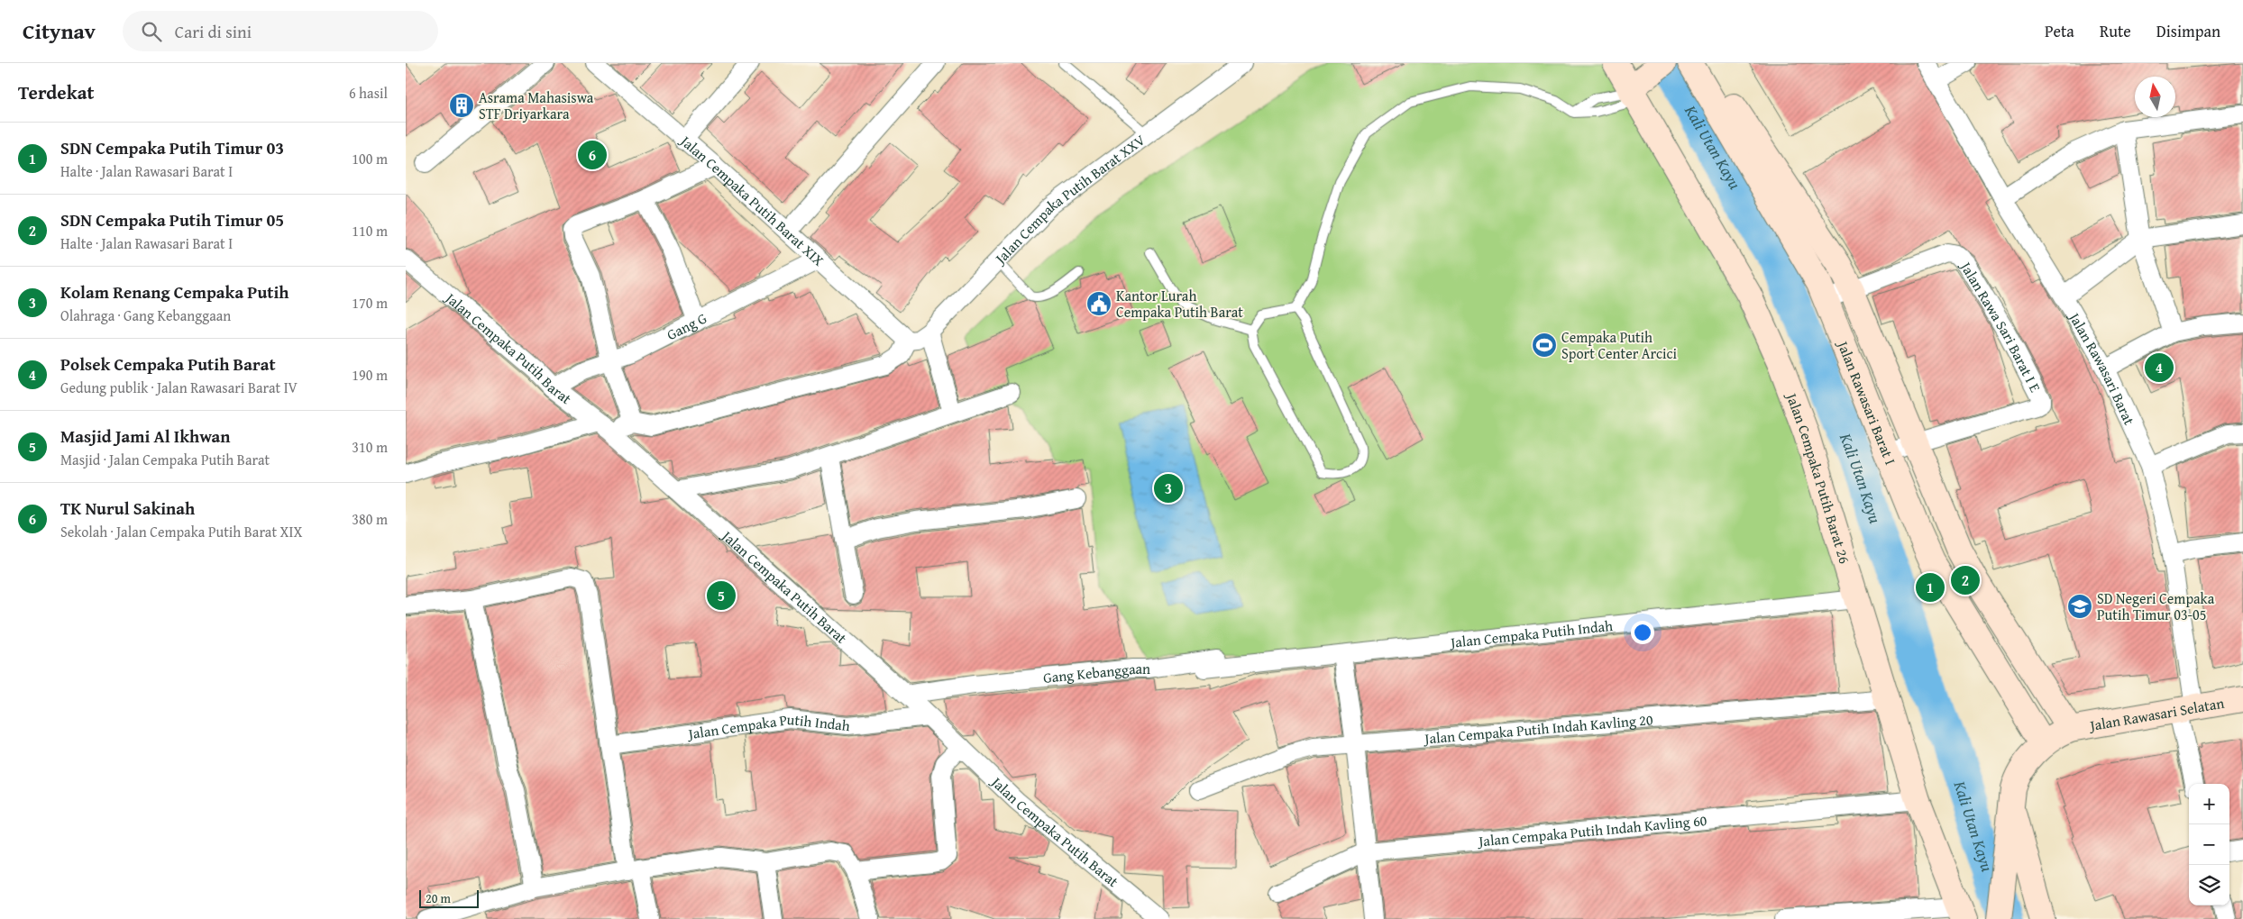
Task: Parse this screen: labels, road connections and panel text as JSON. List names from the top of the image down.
{
  "streets": {
    "street": [
      "Jalan Cempaka Putih Barat XXV",
      "Jalan Cempaka Putih Barat XIX",
      "Gang G",
      "Jalan Rawa Sari Barat I E",
      "Jalan Cempaka Putih Barat",
      "Jalan Rawasari Barat",
      "Jalan Rawasari Barat I",
      "Jalan Cempaka Putih Barat 26",
      "Jalan Cempaka Putih Indah",
      "Gang Kebanggaan",
      "Jalan Rawasari Selatan",
      "Jalan Cempaka Putih Indah Kavling 20",
      "Jalan Cempaka Putih Indah Kavling 60"
    ]
  },
  "crossings": [
    ["Jalan Cempaka Putih Barat XXV", "Jalan Cempaka Putih Barat XIX"],
    ["Jalan Cempaka Putih Barat XIX", "Gang G"],
    ["Gang G", "Jalan Cempaka Putih Barat"],
    ["Jalan Rawa Sari Barat I E", "Jalan Rawasari Barat I"],
    ["Jalan Cempaka Putih Barat", "Jalan Cempaka Putih Indah"],
    ["Jalan Cempaka Putih Barat", "Gang Kebanggaan"],
    ["Jalan Rawasari Barat", "Jalan Rawasari Selatan"],
    ["Jalan Rawasari Barat I", "Jalan Rawasari Selatan"],
    ["Jalan Cempaka Putih Barat 26", "Jalan Cempaka Putih Indah"],
    ["Jalan Cempaka Putih Barat 26", "Jalan Cempaka Putih Indah Kavling 20"],
    ["Jalan Cempaka Putih Barat 26", "Jalan Cempaka Putih Indah Kavling 60"],
    ["Jalan Cempaka Putih Indah", "Gang Kebanggaan"]
  ],
  "water": ["Kali Utan Kayu"],
  "places": {
    "building": ["Asrama Mahasiswa STF Driyarkara"],
    "public building": ["Kantor Lurah Cempaka Putih Barat"],
    "sports": ["Cempaka Putih Sport Center Arcici"],
    "school or university": ["SD Negeri Cempaka Putih Timur 03-05"]
  },
  "scale_bar": "20 m",
  "north": "top",
  "page": {
    "header": "Citynav",
    "search": "Cari di sini",
    "nav": ["Peta", "Rute", "Disimpan"],
    "heading": ["Terdekat", "6 hasil"],
    "list": [
      {
        "mark": "1",
        "name": "SDN Cempaka Putih Timur 03",
        "note": "Halte · Jalan Rawasari Barat I",
        "value": "100 m"
      },
      {
        "mark": "2",
        "name": "SDN Cempaka Putih Timur 05",
        "note": "Halte · Jalan Rawasari Barat I",
        "value": "110 m"
      },
      {
        "mark": "3",
        "name": "Kolam Renang Cempaka Putih",
        "note": "Olahraga · Gang Kebanggaan",
        "value": "170 m"
      },
      {
        "mark": "4",
        "name": "Polsek Cempaka Putih Barat",
        "note": "Gedung publik · Jalan Rawasari Barat IV",
        "value": "190 m"
      },
      {
        "mark": "5",
        "name": "Masjid Jami Al Ikhwan",
        "note": "Masjid · Jalan Cempaka Putih Barat",
        "value": "310 m"
      },
      {
        "mark": "6",
        "name": "TK Nurul Sakinah",
        "note": "Sekolah · Jalan Cempaka Putih Barat XIX",
        "value": "380 m"
      }
    ],
    "pins": [
      "6",
      "4",
      "3",
      "2",
      "1",
      "5"
    ],
    "map_buttons": ["+", "−"],
    "scale": "20 m"
  }
}
